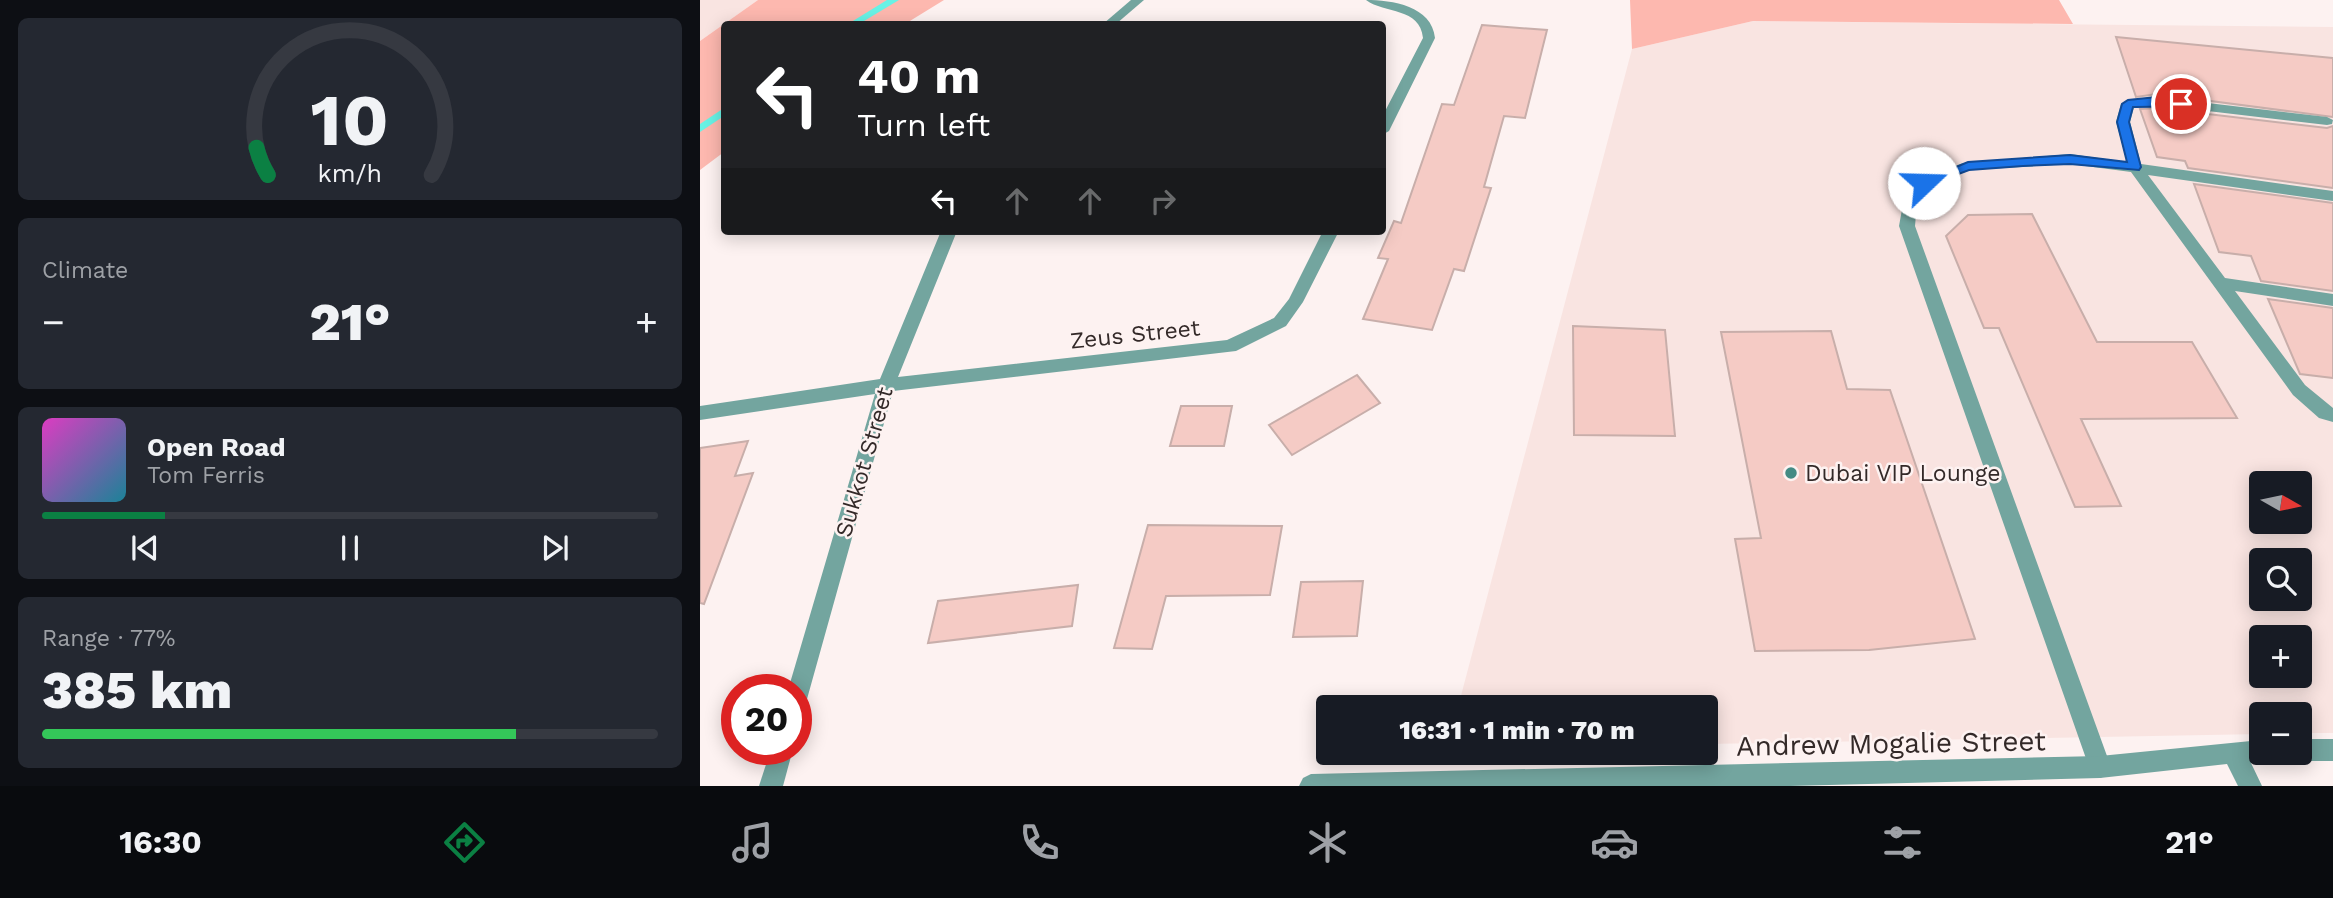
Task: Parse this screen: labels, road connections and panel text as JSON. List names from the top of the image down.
{
  "streets": {
    "street": ["Zeus Street", "Sukkot Street", "Andrew Mogalie Street"]
  },
  "crossings": [
    ["Zeus Street", "Sukkot Street"]
  ],
  "places": ["Dubai VIP Lounge"],
  "north": "right",
  "page": {
    "turn": ["40 m", "Turn left"],
    "tile": [
      "Climate",
      ["Range · 77%", "385 km"]
    ],
    "heat": ["−", "21°", "+"],
    "song": ["Open Road", "Tom Ferris"],
    "map_buttons": ["+", "−"],
    "limit": "20",
    "trip": "16:31 · 1 min · 70 m",
    "tabs": ["16:30", "21°"],
    "gauge": ["10", "km/h"]
  }
}
